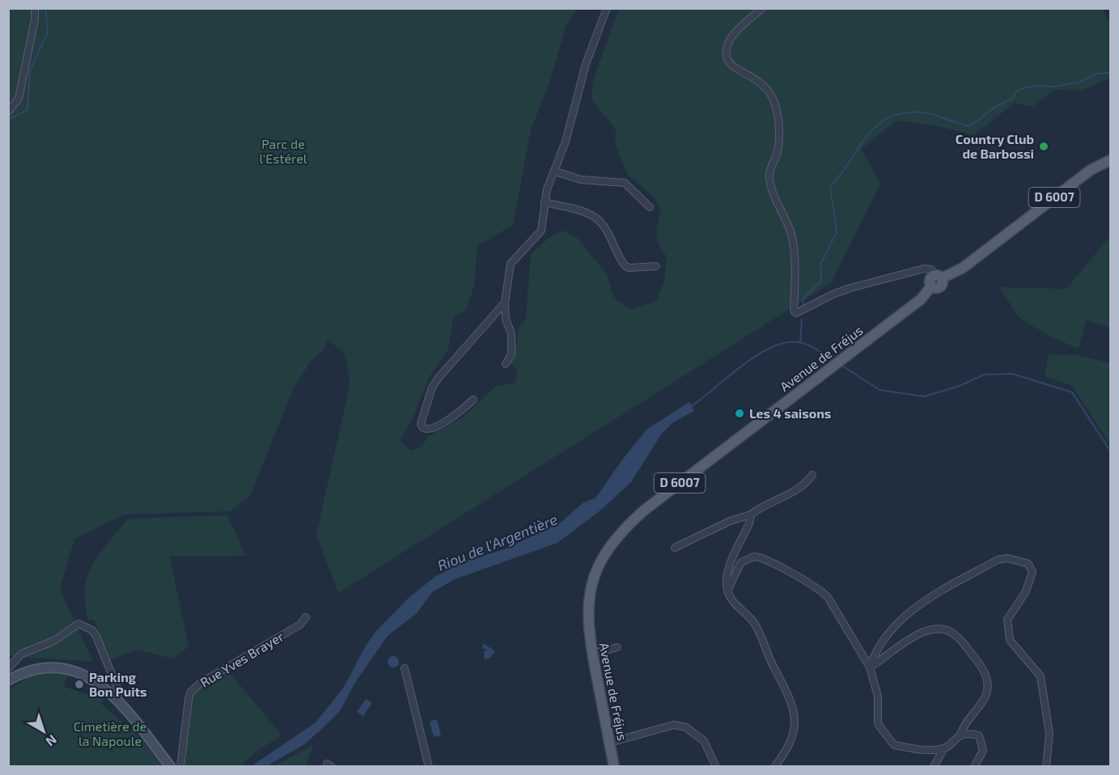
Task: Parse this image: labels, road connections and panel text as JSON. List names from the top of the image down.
{
  "streets": {
    "main road": ["D 6007", "Avenue de Fréjus"],
    "street": ["Rue Yves Brayer"]
  },
  "crossings": [
    ["D 6007", "Avenue de Fréjus"]
  ],
  "water": ["Riou de l'Argentière"],
  "parks": ["Parc de l'Estérel", "Cimetière de la Napoule"],
  "places": ["Country Club de Barbossi", "Les 4 saisons", "Parking Bon Puits"],
  "north": "bottom right"
}
